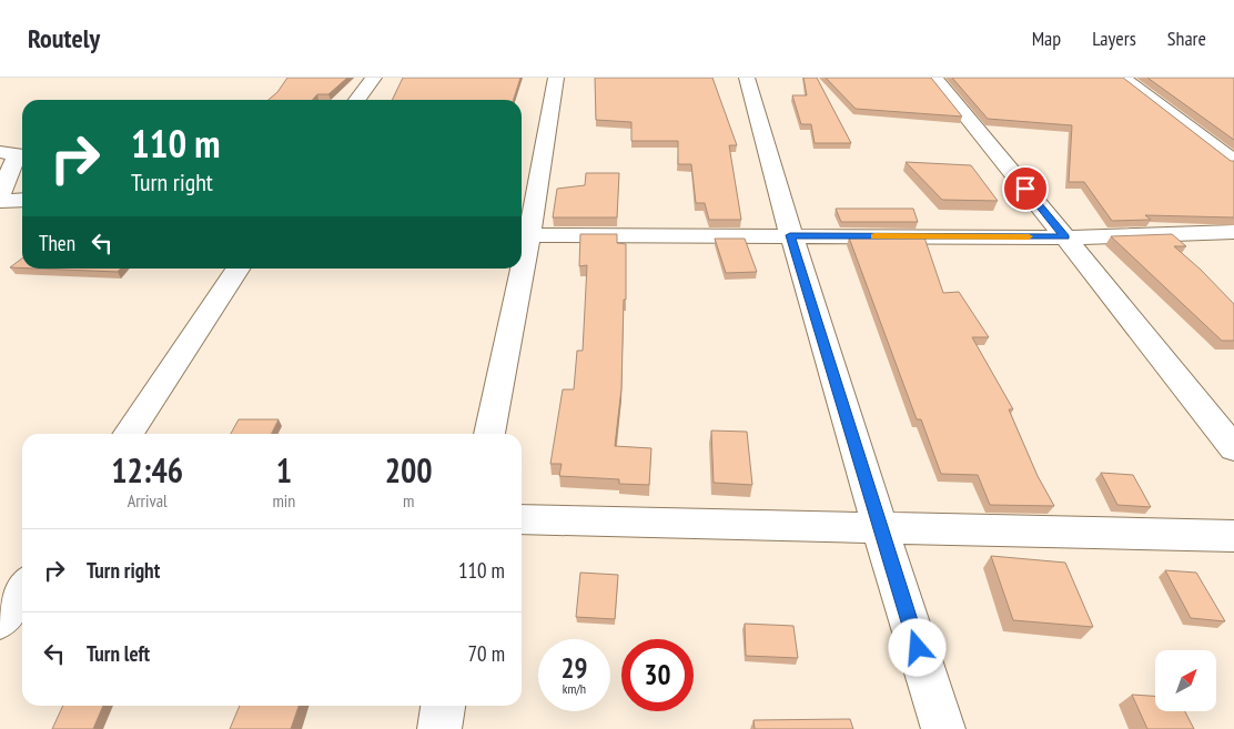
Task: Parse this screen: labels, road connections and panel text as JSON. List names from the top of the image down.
{
  "north": "top right",
  "page": {
    "header": "Routely",
    "nav": ["Map", "Layers", "Share"],
    "turn": ["110 m", "Turn right"],
    "then": "Then",
    "eta": [
      "12:46",
      "Arrival",
      "1",
      "min",
      "200",
      "m"
    ],
    "list": [
      {
        "name": "Turn right",
        "value": "110 m"
      },
      {
        "name": "Turn left",
        "value": "70 m"
      }
    ],
    "speed": "29 km/h",
    "limit": "30"
  }
}
